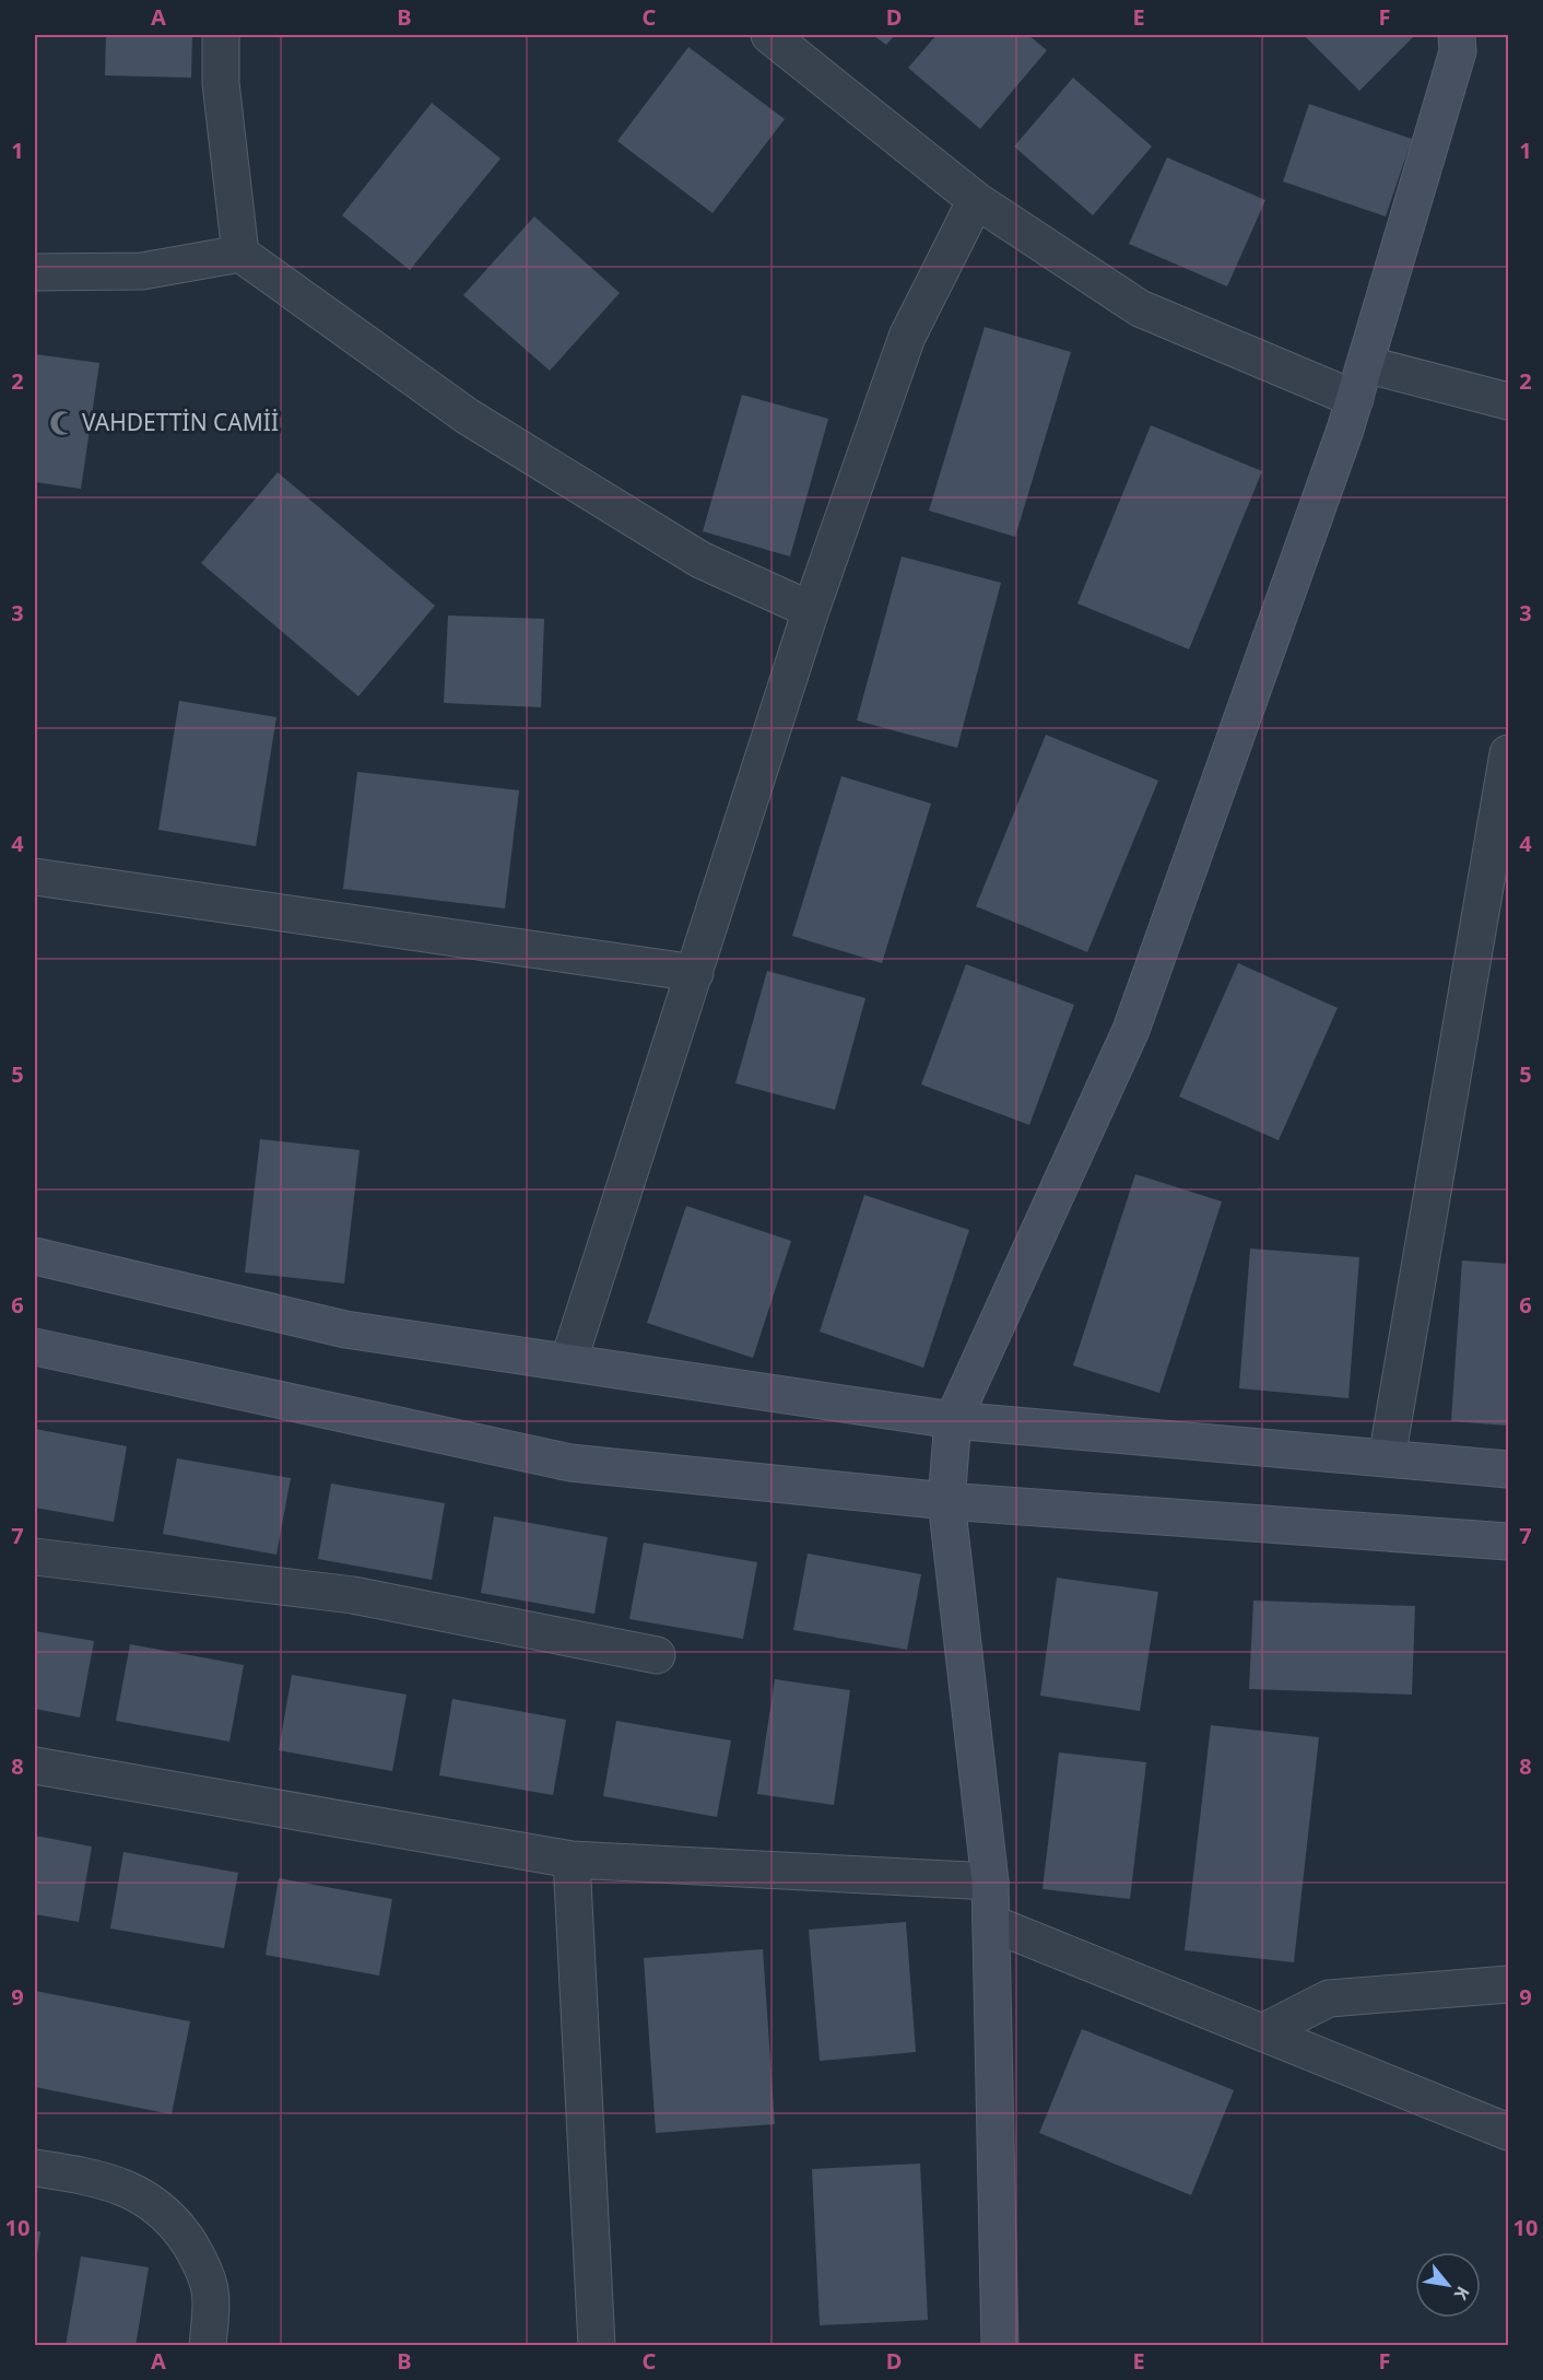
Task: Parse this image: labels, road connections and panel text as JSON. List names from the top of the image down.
{
  "places": {
    "mosque": ["VAHDETTİN CAMİİ"]
  },
  "north": "bottom right",
  "grid": {
    "columns": [
      "A",
      "B",
      "C",
      "D",
      "E",
      "F"
    ],
    "rows": [
      "1",
      "2",
      "3",
      "4",
      "5",
      "6",
      "7",
      "8",
      "9",
      "10"
    ]
  }
}
